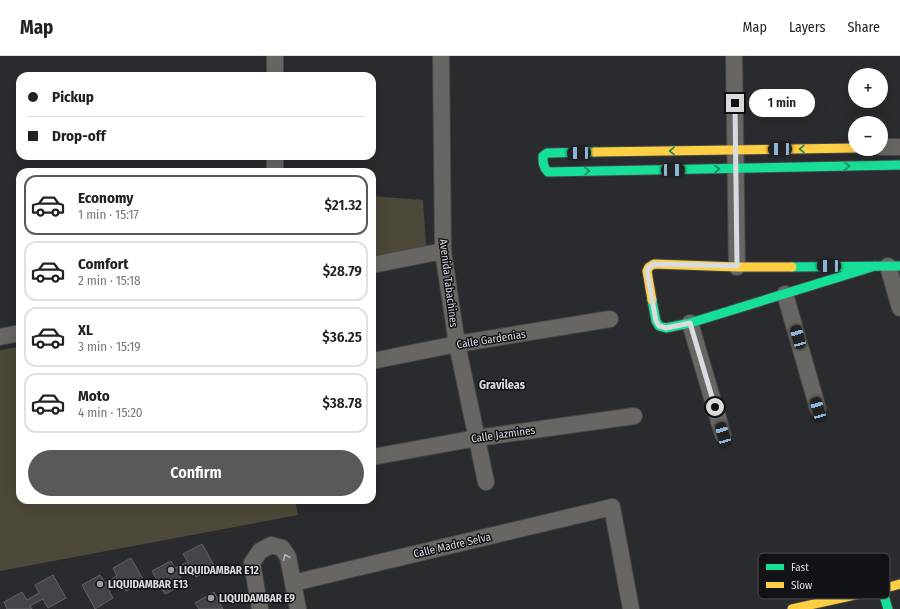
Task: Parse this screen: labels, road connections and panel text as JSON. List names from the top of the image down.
{
  "streets": {
    "street": [
      "Avenida Tabachines",
      "Calle Gardenias",
      "Calle Jazmines",
      "Calle Madre Selva"
    ]
  },
  "crossings": [
    ["Avenida Tabachines", "Calle Gardenias"],
    ["Avenida Tabachines", "Calle Jazmines"]
  ],
  "districts": ["Gravileas"],
  "places": ["LIQUIDAMBAR E12", "LIQUIDAMBAR E13", "LIQUIDAMBAR E9"],
  "legend": ["Fast", "Slow"],
  "page": {
    "header": "Map",
    "nav": ["Map", "Layers", "Share"],
    "map_buttons": ["+", "−"],
    "banner": ["Pickup", "Drop-off"],
    "bubble": "1 min",
    "list": [
      {
        "name": "Economy",
        "note": "1 min · 15:17",
        "value": "$21.32"
      },
      {
        "name": "Comfort",
        "note": "2 min · 15:18",
        "value": "$28.79"
      },
      {
        "name": "XL",
        "note": "3 min · 15:19",
        "value": "$36.25"
      },
      {
        "name": "Moto",
        "note": "4 min · 15:20",
        "value": "$38.78"
      }
    ],
    "buttons": "Confirm"
  }
}
